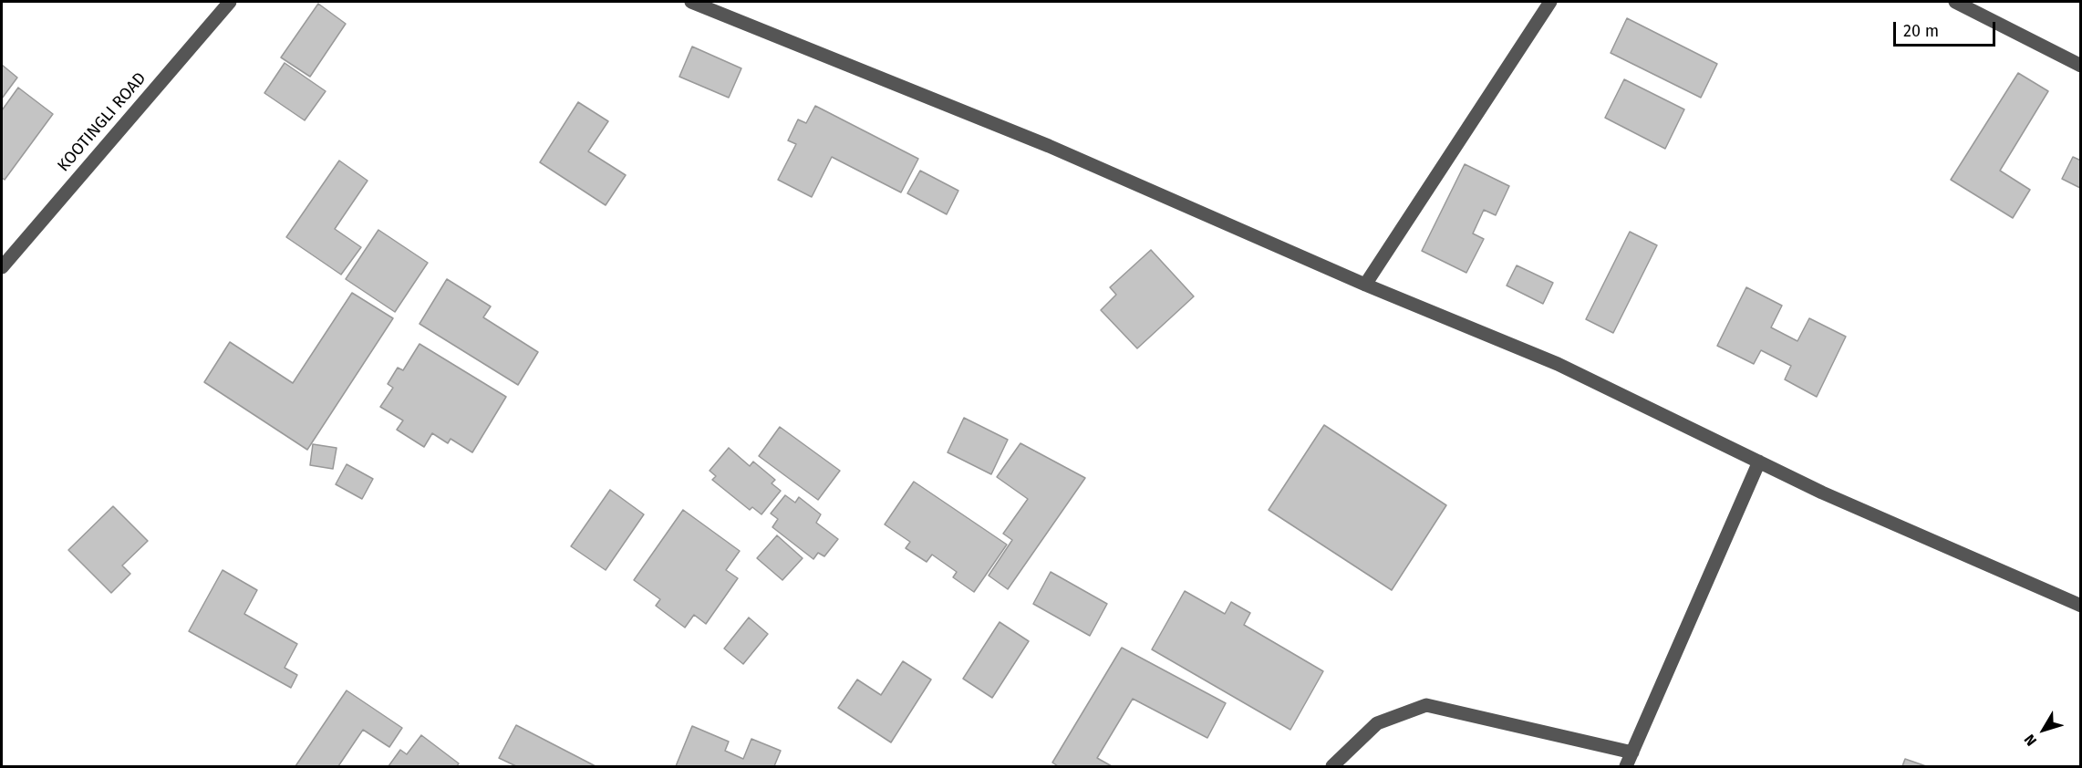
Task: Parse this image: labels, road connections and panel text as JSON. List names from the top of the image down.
{
  "streets": {
    "street": ["KOOTINGLI ROAD"]
  },
  "scale_bar": "20 m",
  "north": "bottom left"
}
